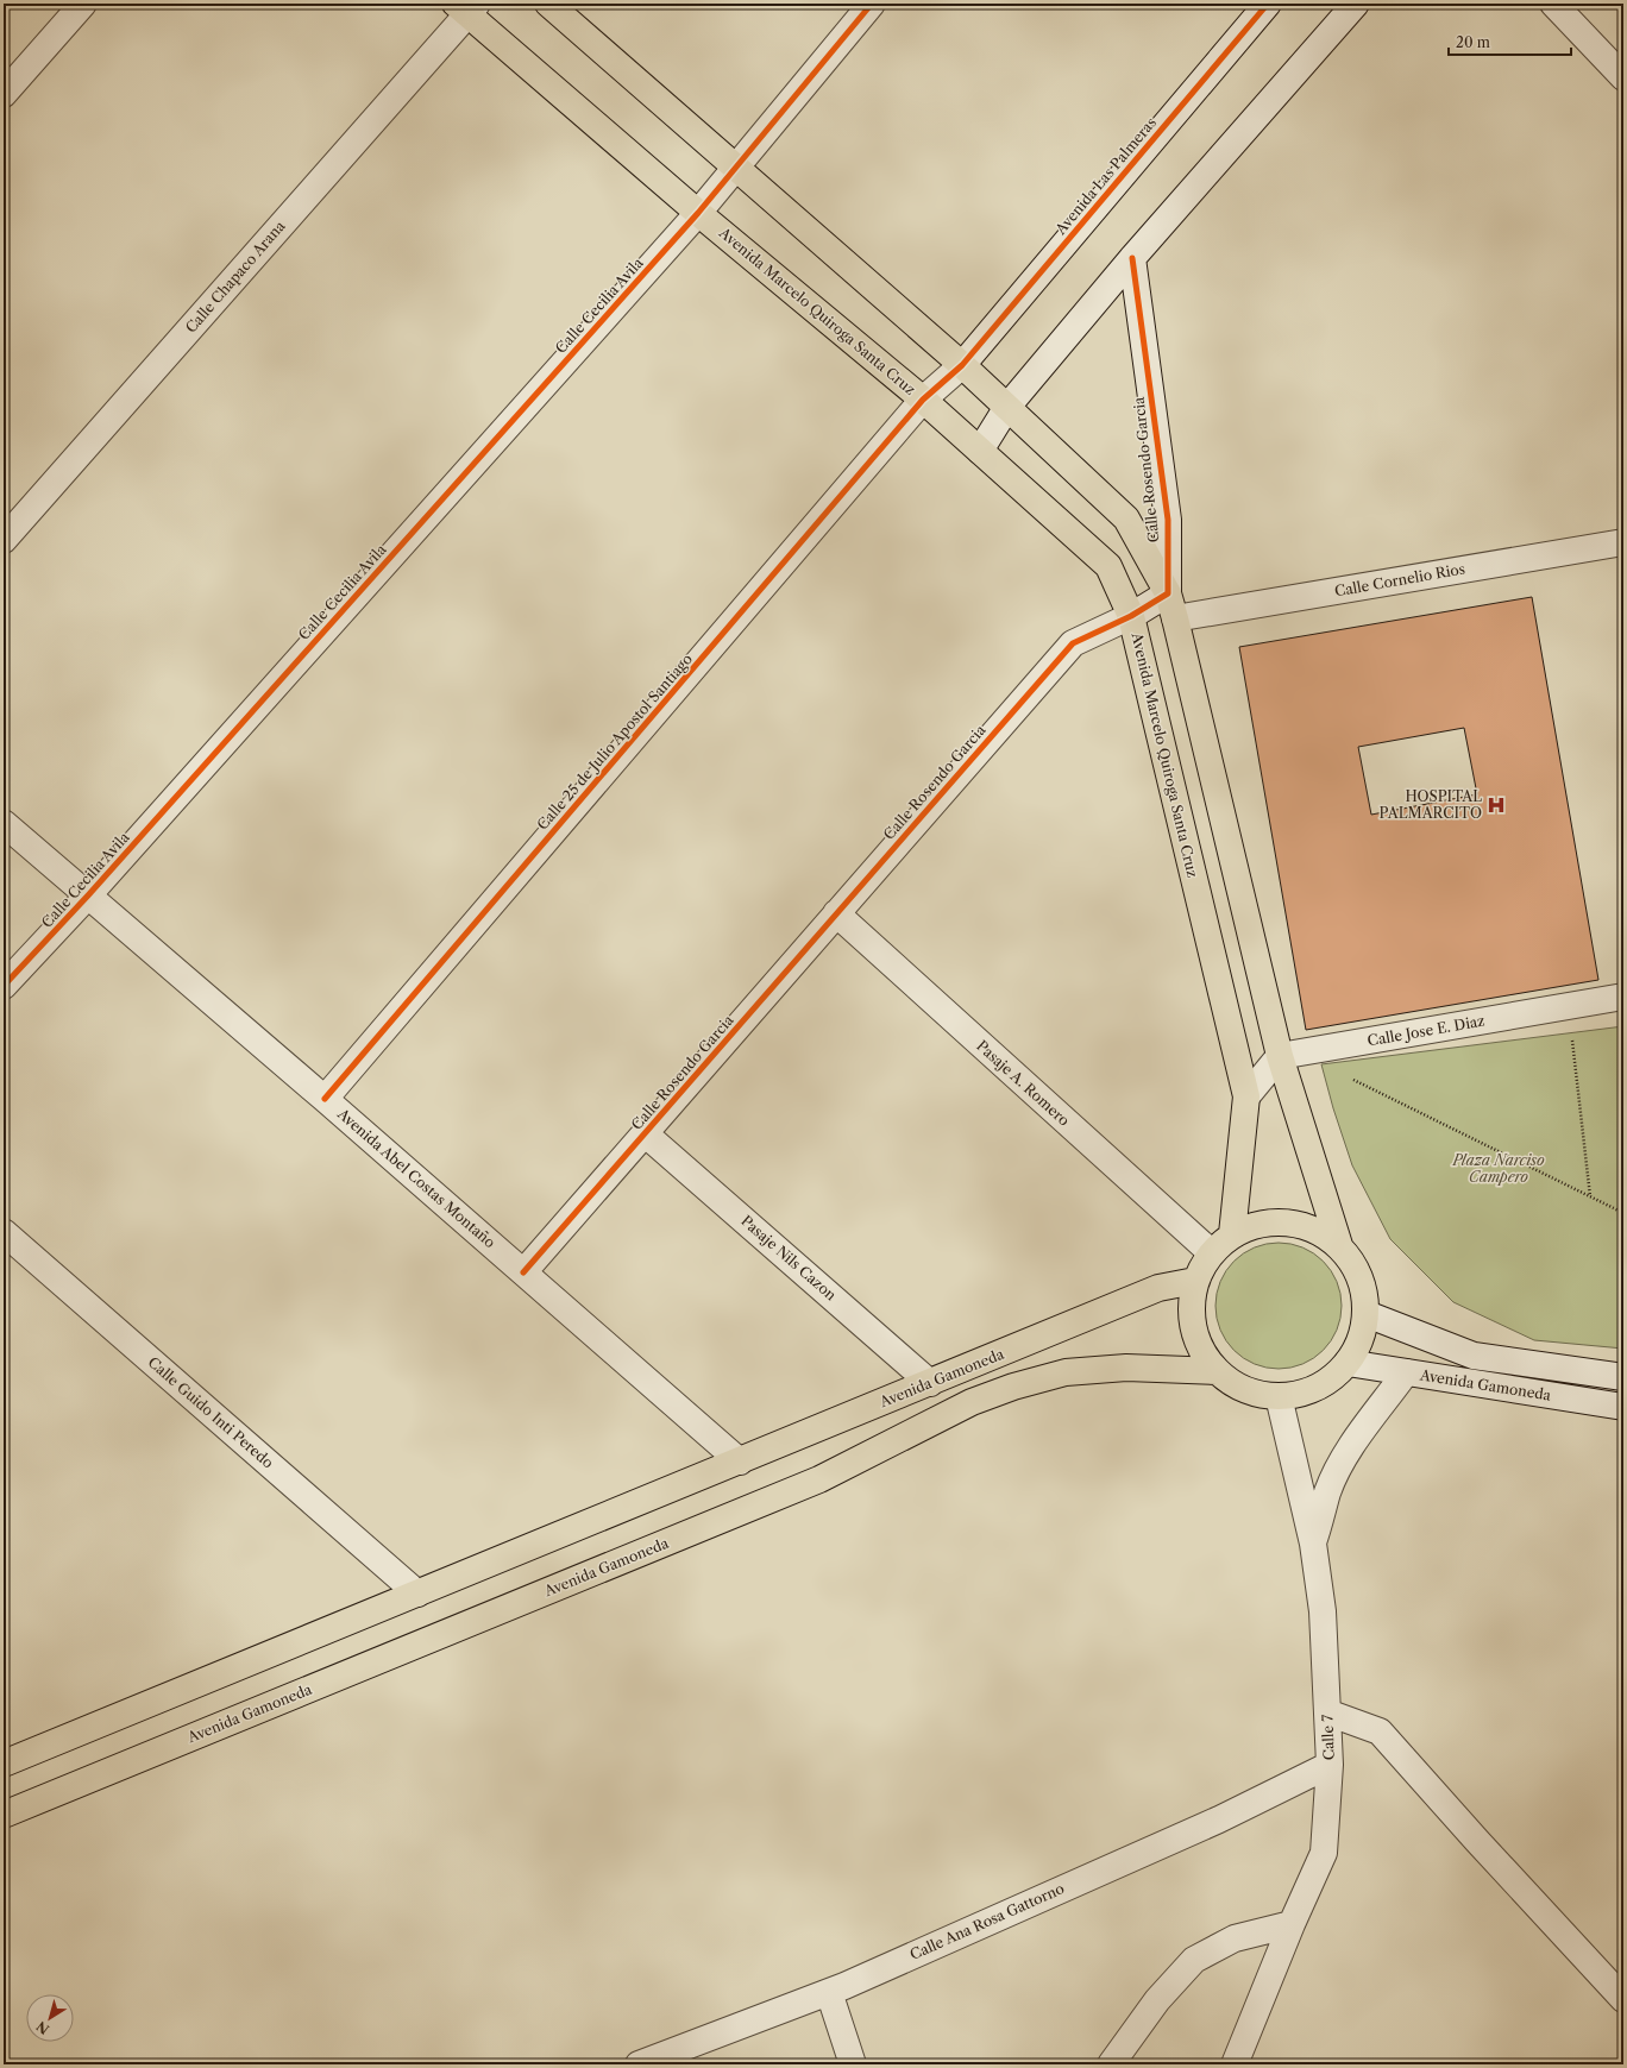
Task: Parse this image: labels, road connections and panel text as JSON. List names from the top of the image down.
{
  "streets": {
    "main road": ["Avenida Marcelo Quiroga Santa Cruz", "Avenida Gamoneda"],
    "street": [
      "Avenida Las Palmeras",
      "Calle Chapaco Arana",
      "Calle Cecilia Avila",
      "Calle Rosendo Garcia",
      "Calle Cornelio Rios",
      "Calle 25 de Julio Apostol Santiago",
      "Calle Jose E. Diaz",
      "Pasaje A. Romero",
      "Avenida Abel Costas Montaño",
      "Pasaje Nils Cazon",
      "Calle Guido Inti Peredo",
      "Calle 7",
      "Calle Ana Rosa Gattorno"
    ]
  },
  "crossings": [
    ["Avenida Las Palmeras", "Avenida Marcelo Quiroga Santa Cruz"],
    ["Avenida Las Palmeras", "Calle 25 de Julio Apostol Santiago"],
    ["Calle Chapaco Arana", "Avenida Marcelo Quiroga Santa Cruz"],
    ["Calle Cecilia Avila", "Avenida Marcelo Quiroga Santa Cruz"],
    ["Calle Cecilia Avila", "Avenida Abel Costas Montaño"],
    ["Avenida Marcelo Quiroga Santa Cruz", "Calle Rosendo Garcia"],
    ["Avenida Marcelo Quiroga Santa Cruz", "Calle 25 de Julio Apostol Santiago"],
    ["Calle Rosendo Garcia", "Calle Cornelio Rios"],
    ["Calle Rosendo Garcia", "Pasaje A. Romero"],
    ["Calle Rosendo Garcia", "Avenida Abel Costas Montaño"],
    ["Calle Rosendo Garcia", "Pasaje Nils Cazon"],
    ["Calle 25 de Julio Apostol Santiago", "Avenida Abel Costas Montaño"],
    ["Avenida Abel Costas Montaño", "Avenida Gamoneda"],
    ["Pasaje Nils Cazon", "Avenida Gamoneda"],
    ["Avenida Gamoneda", "Calle Guido Inti Peredo"],
    ["Calle 7", "Calle Ana Rosa Gattorno"]
  ],
  "parks": ["Plaza Narciso Campero"],
  "places": {
    "hospital": ["HOSPITAL PALMARCITO"]
  },
  "scale_bar": "20 m",
  "north": "bottom left"
}
